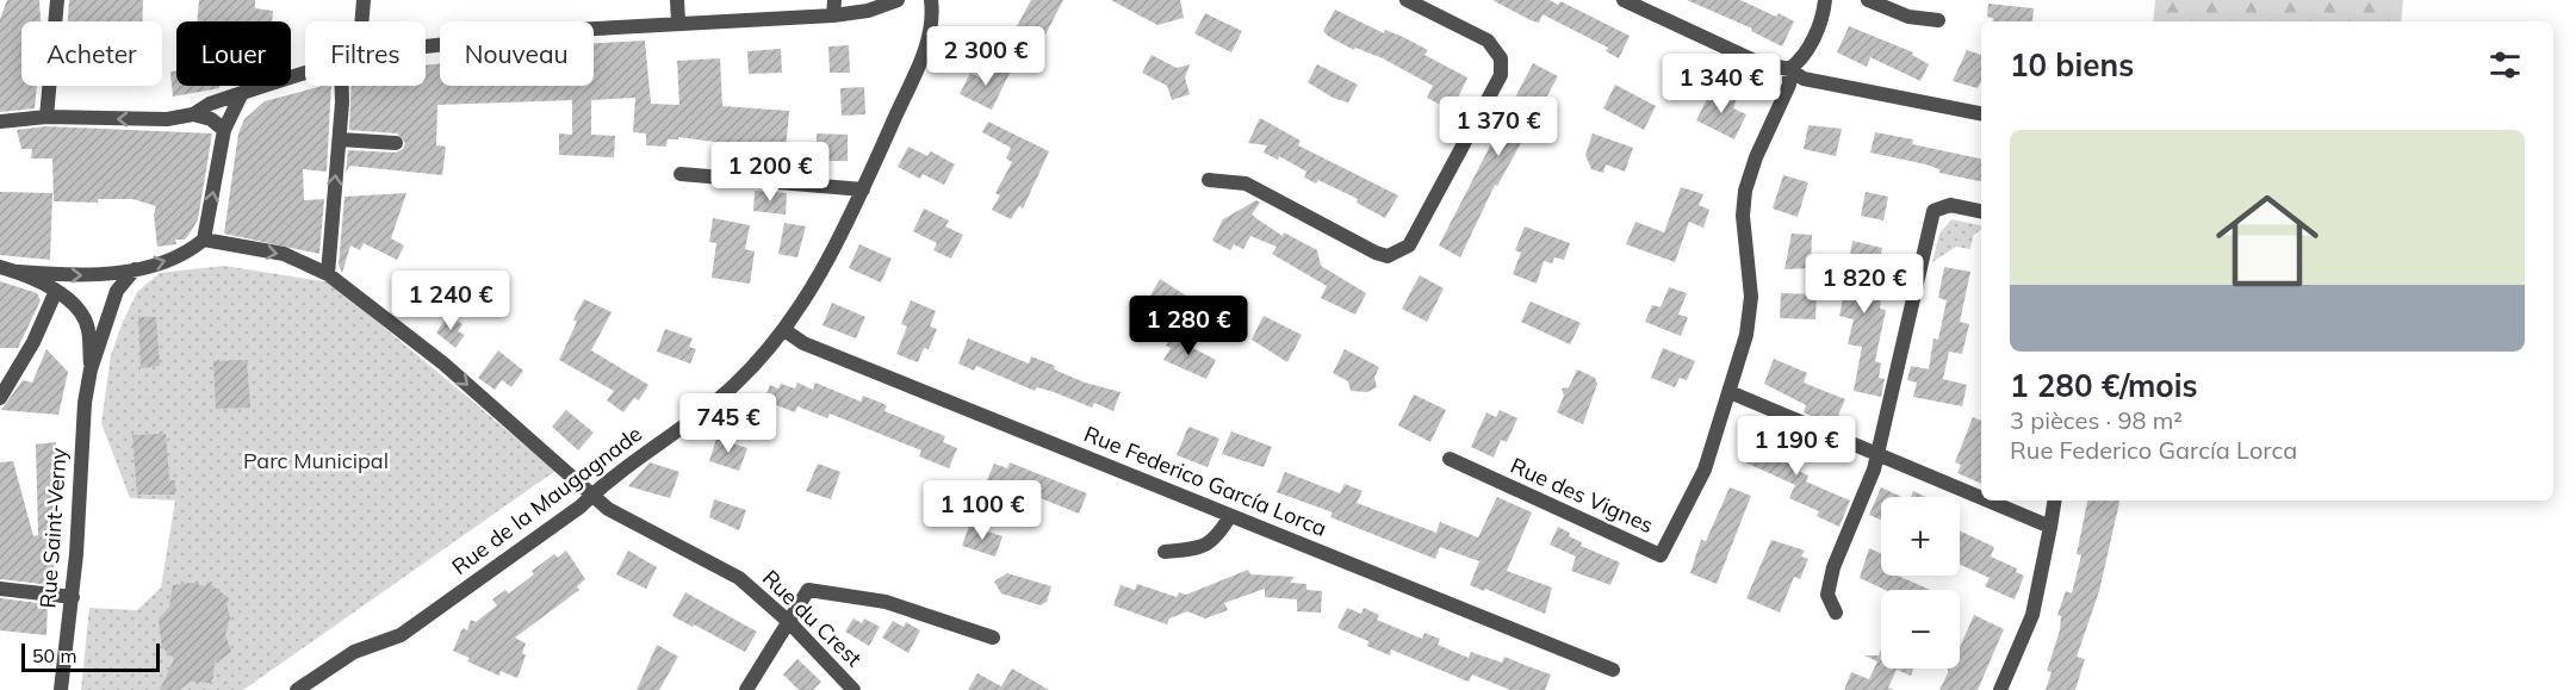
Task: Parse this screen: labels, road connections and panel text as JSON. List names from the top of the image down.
{
  "streets": {
    "street": [
      "Rue Federico García Lorca",
      "Rue des Vignes",
      "Rue de la Maugagnade",
      "Rue Saint-Verny",
      "Rue du Crest"
    ]
  },
  "crossings": [
    ["Rue Federico García Lorca", "Rue de la Maugagnade"],
    ["Rue de la Maugagnade", "Rue du Crest"]
  ],
  "one_way": ["Rue du Crest"],
  "parks": ["Parc Municipal"],
  "scale_bar": "50 m",
  "page": {
    "chip": [
      "Acheter",
      "Louer",
      "Filtres",
      "Nouveau"
    ],
    "heading": "10 biens",
    "price": [
      "2 300 €",
      "1 340 €",
      "1 370 €",
      "1 200 €",
      "1 820 €",
      "1 240 €",
      "1 280 €",
      "745 €",
      "1 190 €",
      "1 100 €"
    ],
    "list": [
      {
        "name": "1 280 €/mois",
        "note": "3 pièces · 98 m² · Rue Federico García Lorca"
      }
    ],
    "map_buttons": ["+", "−"],
    "scale": "50 m"
  }
}
